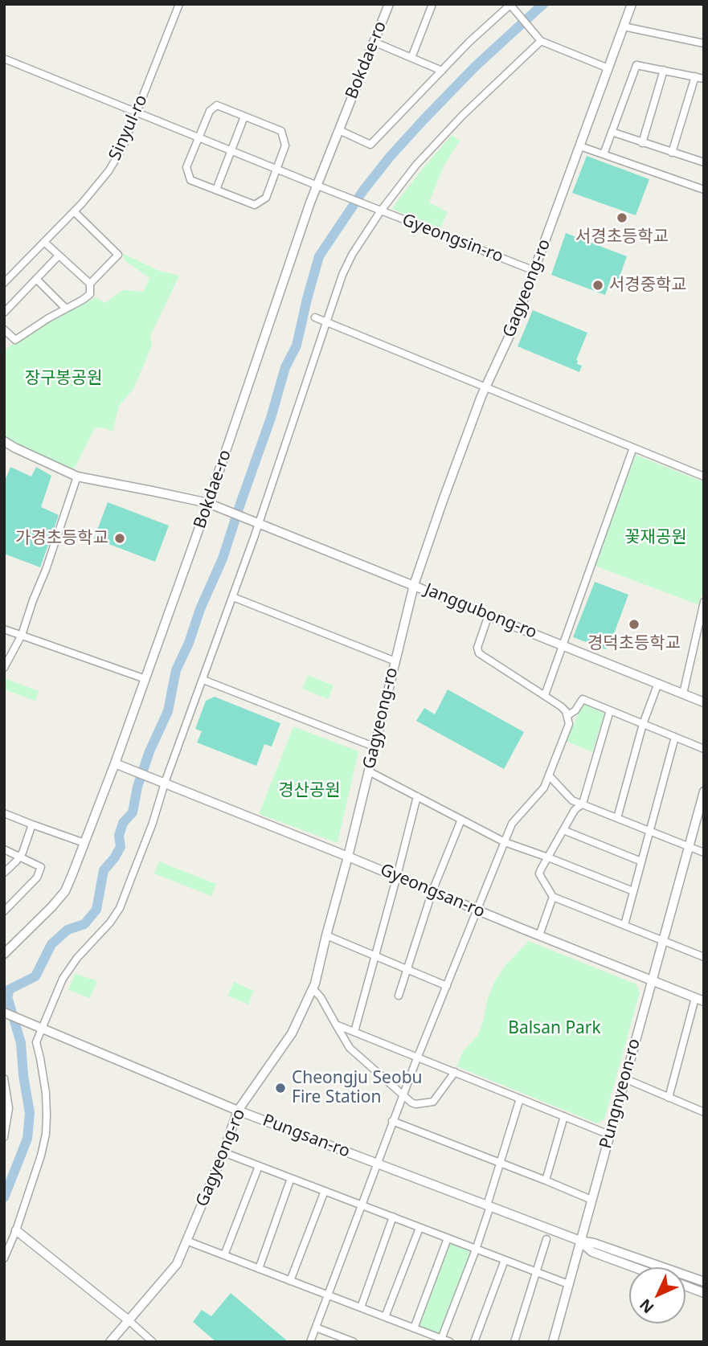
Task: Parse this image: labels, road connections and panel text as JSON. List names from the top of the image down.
{
  "streets": {
    "street": [
      "Bokdae-ro",
      "Sinyul-ro",
      "Gyeongsin-ro",
      "Gagyeong-ro",
      "Janggubong-ro",
      "Gyeongsan-ro",
      "Pungnyeon-ro",
      "Pungsan-ro"
    ]
  },
  "crossings": [
    ["Bokdae-ro", "Gyeongsin-ro"],
    ["Bokdae-ro", "Janggubong-ro"],
    ["Bokdae-ro", "Gyeongsan-ro"],
    ["Gyeongsin-ro", "Gagyeong-ro"],
    ["Gagyeong-ro", "Janggubong-ro"],
    ["Gagyeong-ro", "Gyeongsan-ro"],
    ["Gagyeong-ro", "Pungsan-ro"],
    ["Gyeongsan-ro", "Pungnyeon-ro"],
    ["Pungnyeon-ro", "Pungsan-ro"]
  ],
  "parks": [
    "장구봉공원",
    "꽃재공원",
    "경산공원",
    "Balsan Park"
  ],
  "places": [
    "서경초등학교",
    "서경중학교",
    "가경초등학교",
    "경덕초등학교",
    "Cheongju Seobu Fire Station"
  ],
  "north": "bottom left"
}
